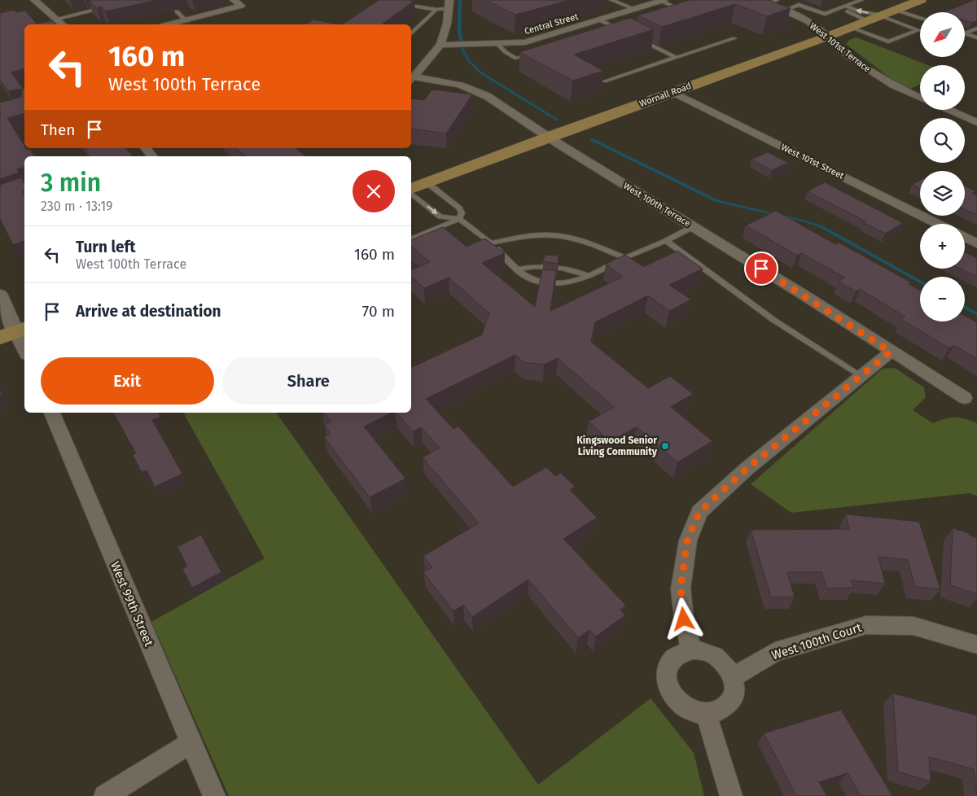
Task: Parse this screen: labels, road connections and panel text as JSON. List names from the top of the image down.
{
  "streets": {
    "main road": ["Wornall Road"],
    "street": [
      "Central Street",
      "West 101st Terrace",
      "West 101st Street",
      "West 100th Terrace",
      "West 99th Street",
      "West 100th Court"
    ]
  },
  "crossings": [
    ["Central Street", "West 100th Terrace"],
    ["West 101st Terrace", "Wornall Road"],
    ["Wornall Road", "West 101st Street"],
    ["Wornall Road", "West 100th Terrace"]
  ],
  "places": ["Kingswood Senior Living Community"],
  "north": "bottom left",
  "page": {
    "map_buttons": ["+", "−"],
    "turn": ["160 m", "West 100th Terrace"],
    "then": "Then",
    "heading": ["3 min", "230 m · 13:19"],
    "list": [
      {
        "name": "Turn left",
        "note": "West 100th Terrace",
        "value": "160 m"
      },
      {
        "name": "Arrive at destination",
        "value": "70 m"
      }
    ],
    "buttons": ["Exit", "Share"]
  }
}
